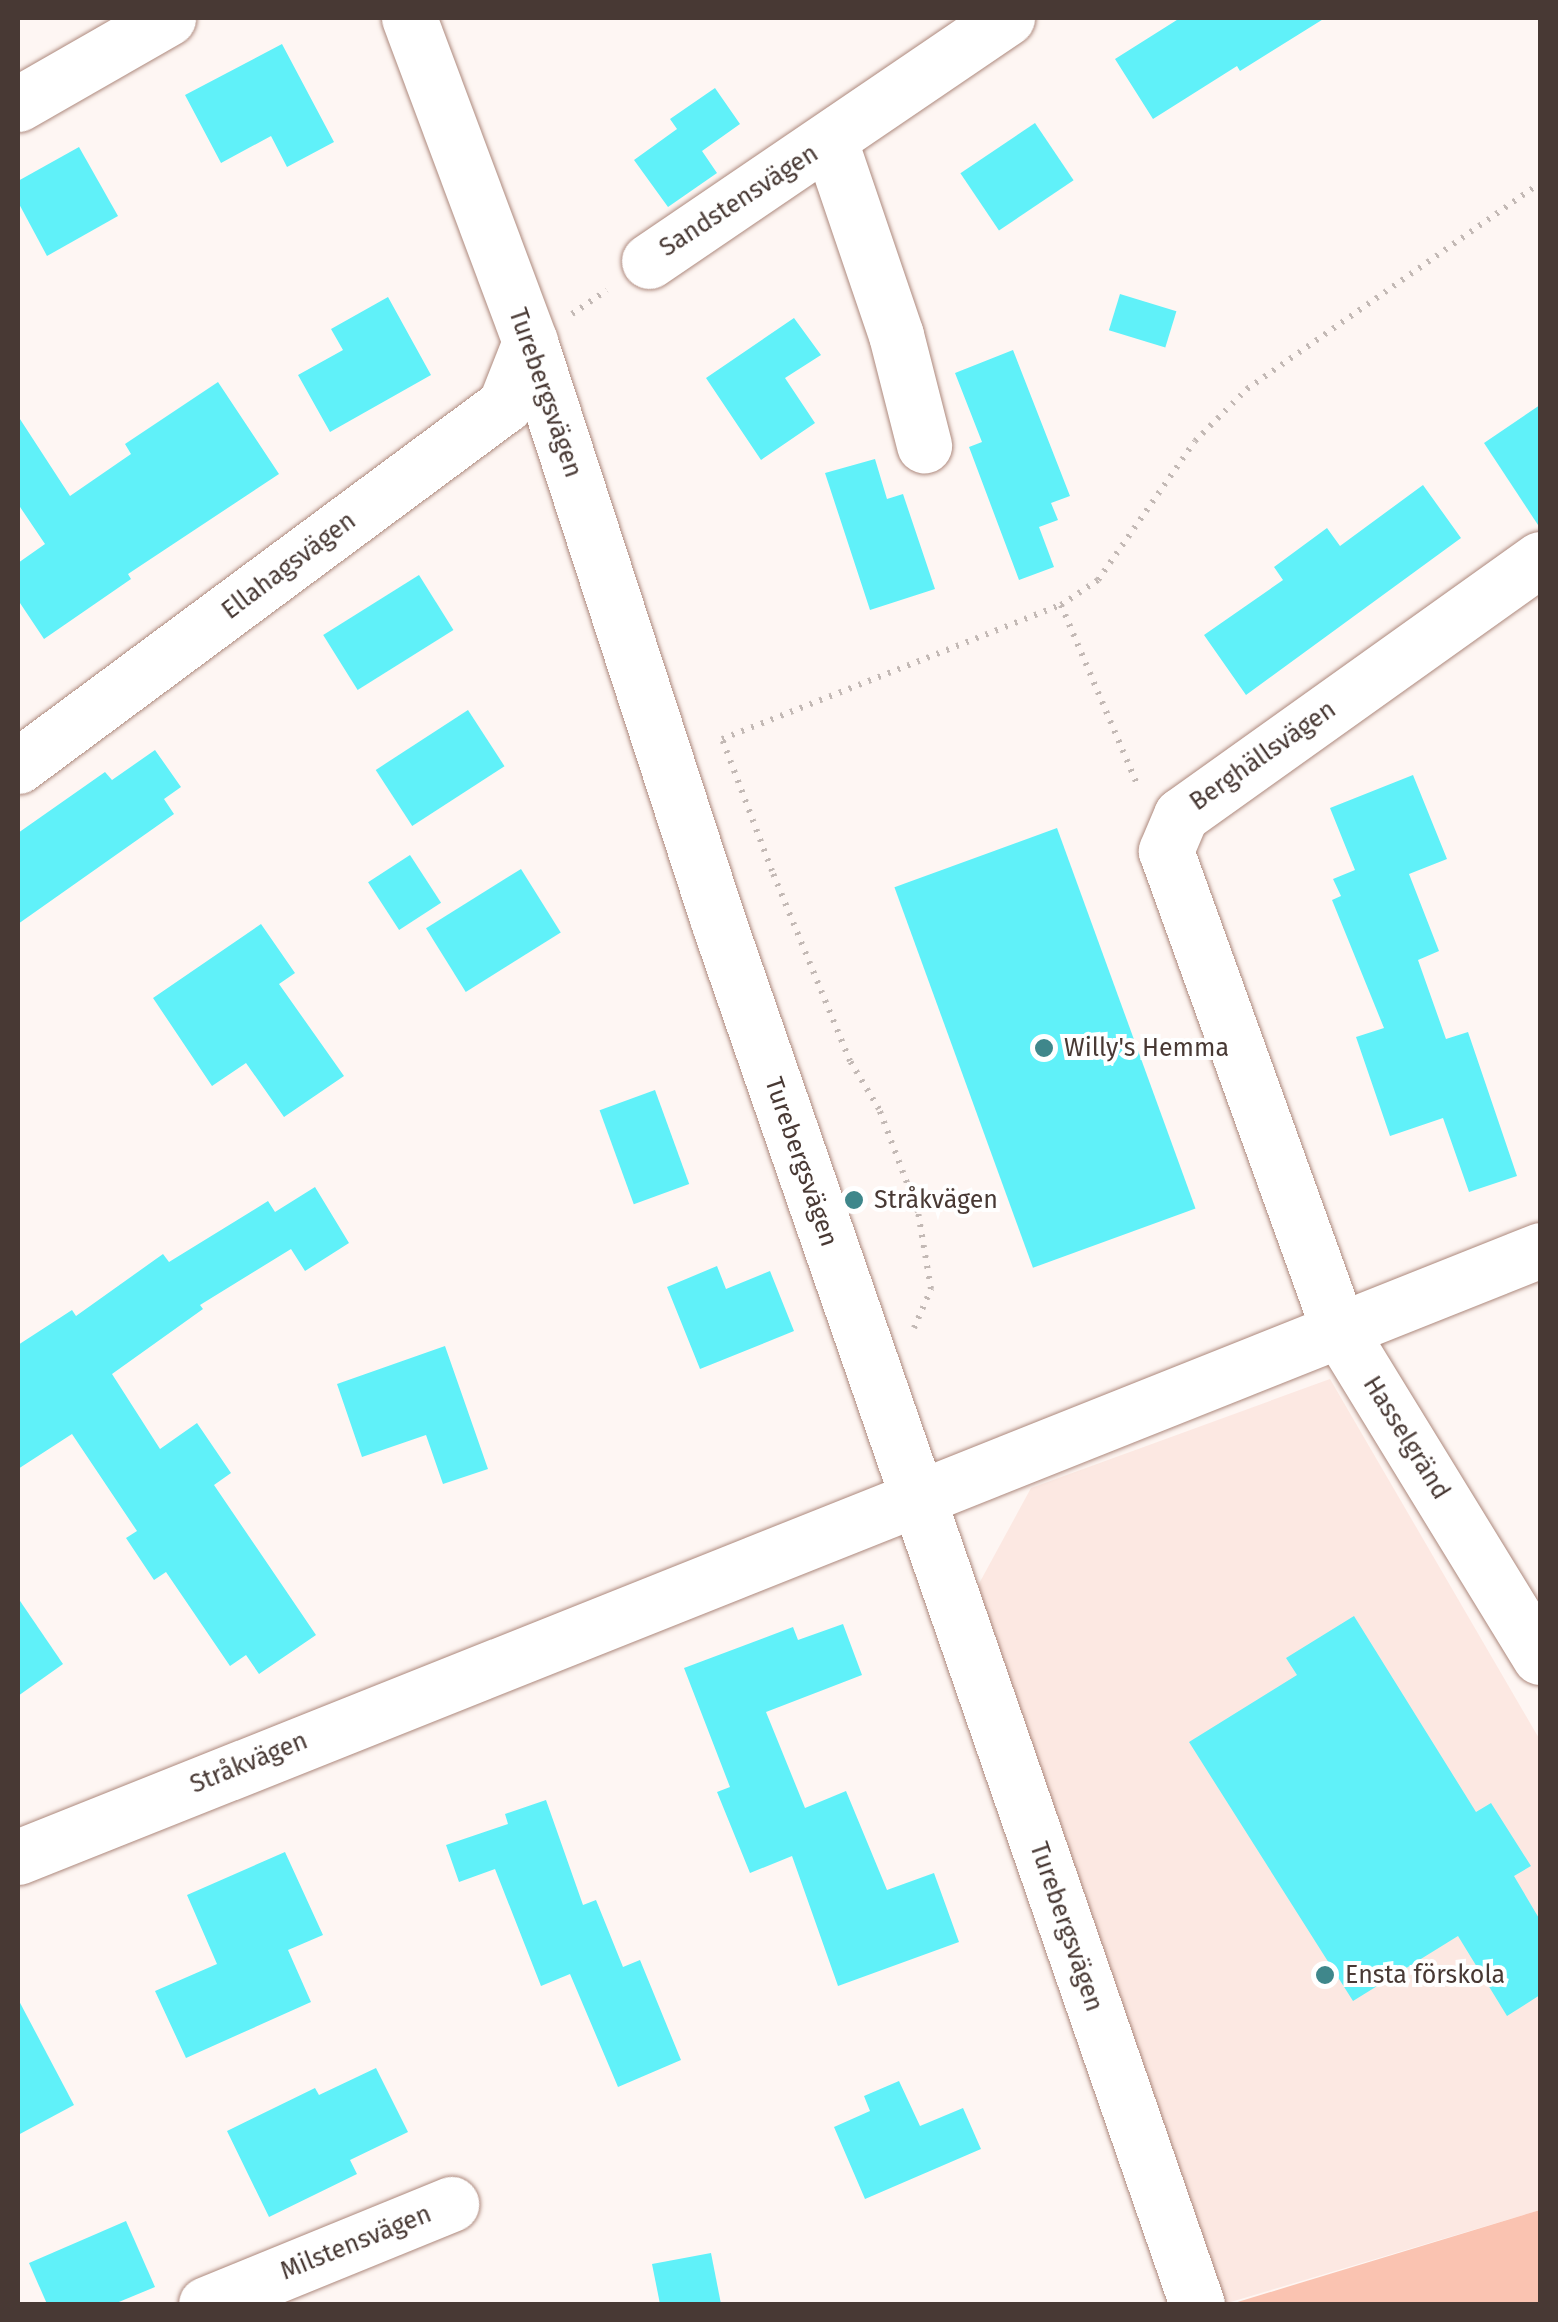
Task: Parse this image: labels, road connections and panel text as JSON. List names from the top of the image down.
{
  "streets": {
    "street": [
      "Sandstensvägen",
      "Turebergsvägen",
      "Ellahagsvägen",
      "Berghällsvägen",
      "Hasselgränd",
      "Stråkvägen",
      "Milstensvägen"
    ]
  },
  "crossings": [
    ["Turebergsvägen", "Ellahagsvägen"],
    ["Turebergsvägen", "Stråkvägen"],
    ["Berghällsvägen", "Hasselgränd"],
    ["Hasselgränd", "Stråkvägen"]
  ],
  "places": ["Willy's Hemma", "Stråkvägen", "Ensta förskola"]
}
